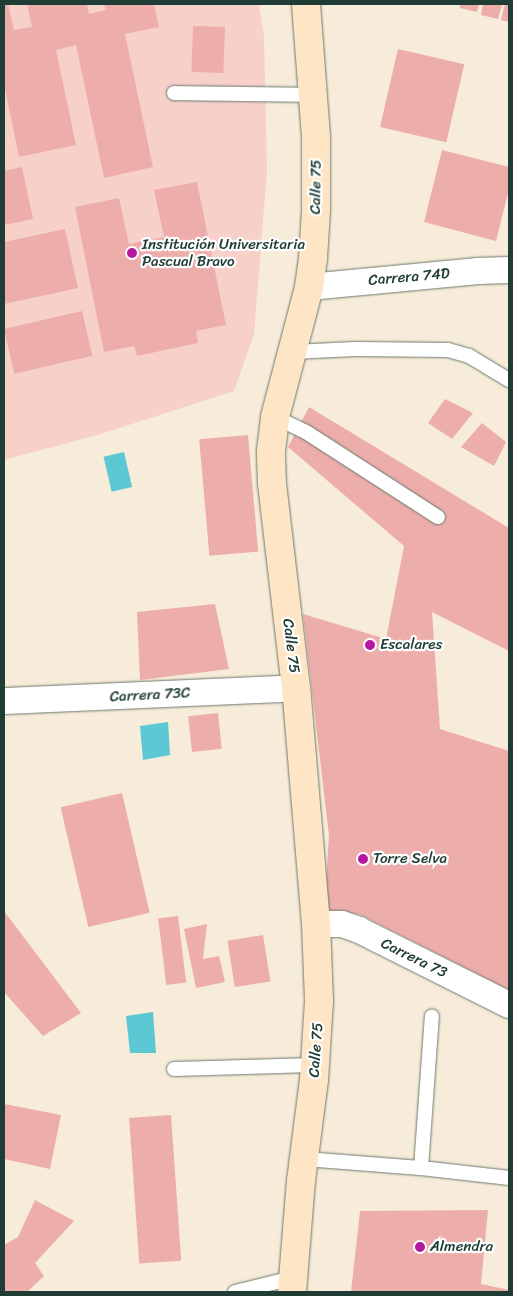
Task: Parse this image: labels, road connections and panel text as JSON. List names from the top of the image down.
{
  "streets": {
    "street": [
      "Calle 75",
      "Carrera 74D",
      "Carrera 73C",
      "Carrera 73"
    ]
  },
  "crossings": [
    ["Calle 75", "Carrera 74D"],
    ["Calle 75", "Carrera 73C"],
    ["Calle 75", "Carrera 73"]
  ],
  "places": [
    "Institución Universitaria Pascual Bravo",
    "Escalares",
    "Torre Selva",
    "Almendra"
  ]
}
